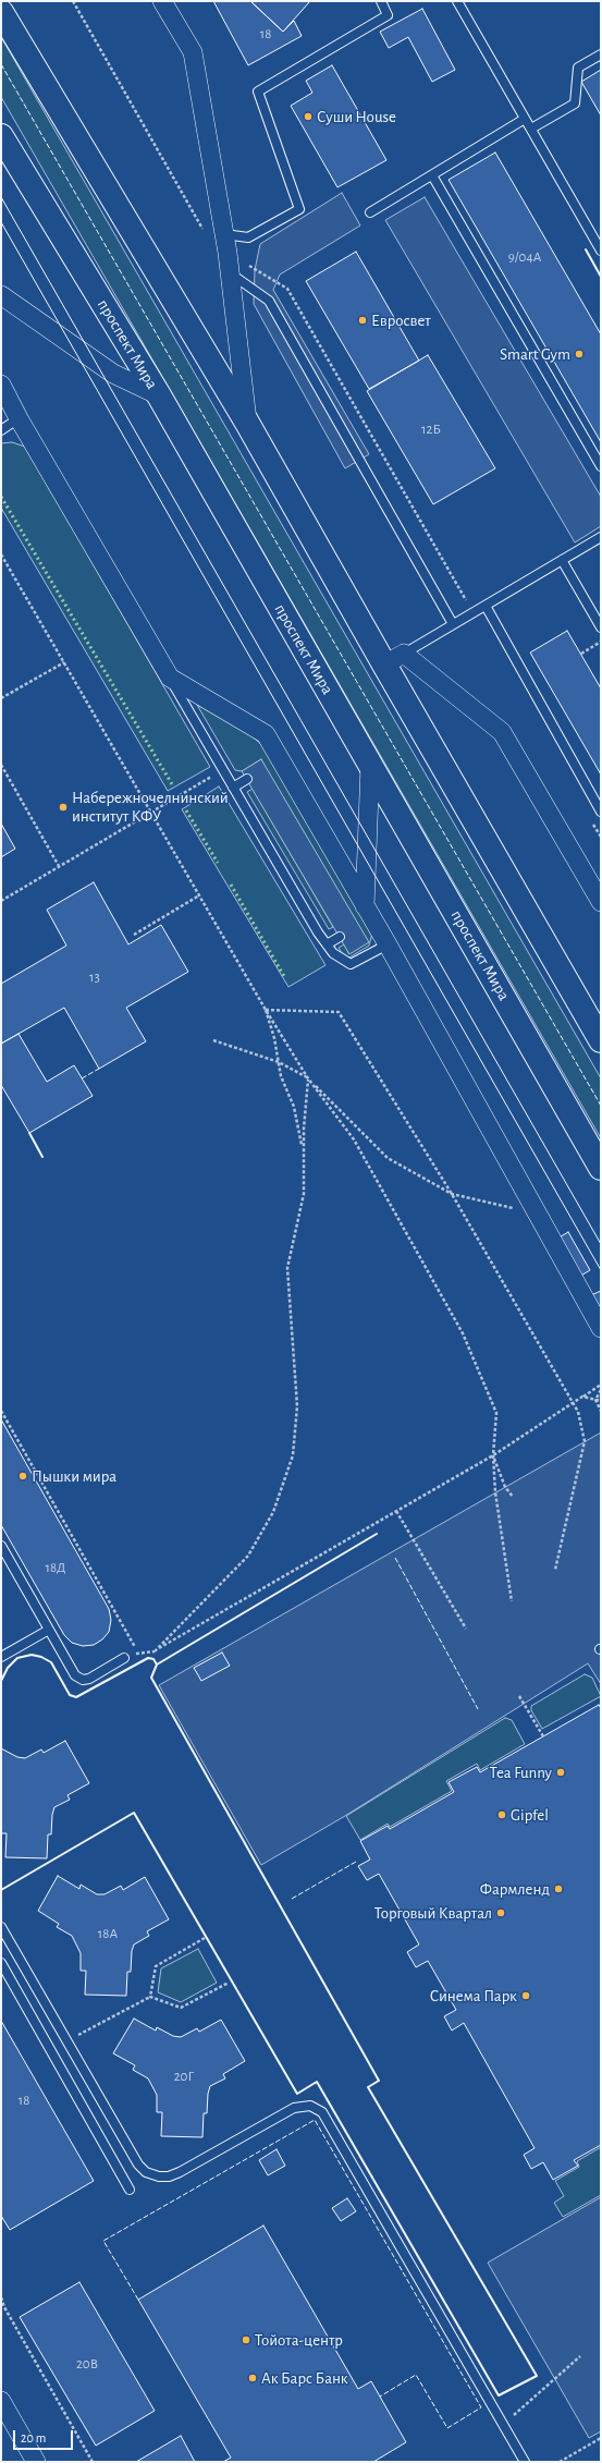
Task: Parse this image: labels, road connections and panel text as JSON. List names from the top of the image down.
{
  "streets": {
    "main road": ["проспект Мира"]
  },
  "places": [
    "Суши House",
    "Евросвет",
    "Smart Gym",
    "Набережночелнинский институт КФУ",
    "Пышки мира",
    "Tea Funny",
    "Gipfel",
    "Фармленд",
    "Торговый Квартал",
    "Синема Парк",
    "Тойота-центр",
    "Ак Барс Банк"
  ],
  "house_numbers": [
    "18",
    "9/04А",
    "12Б",
    "13",
    "18Д",
    "18А",
    "20Г",
    "18",
    "20В"
  ],
  "scale_bar": "20 m"
}
